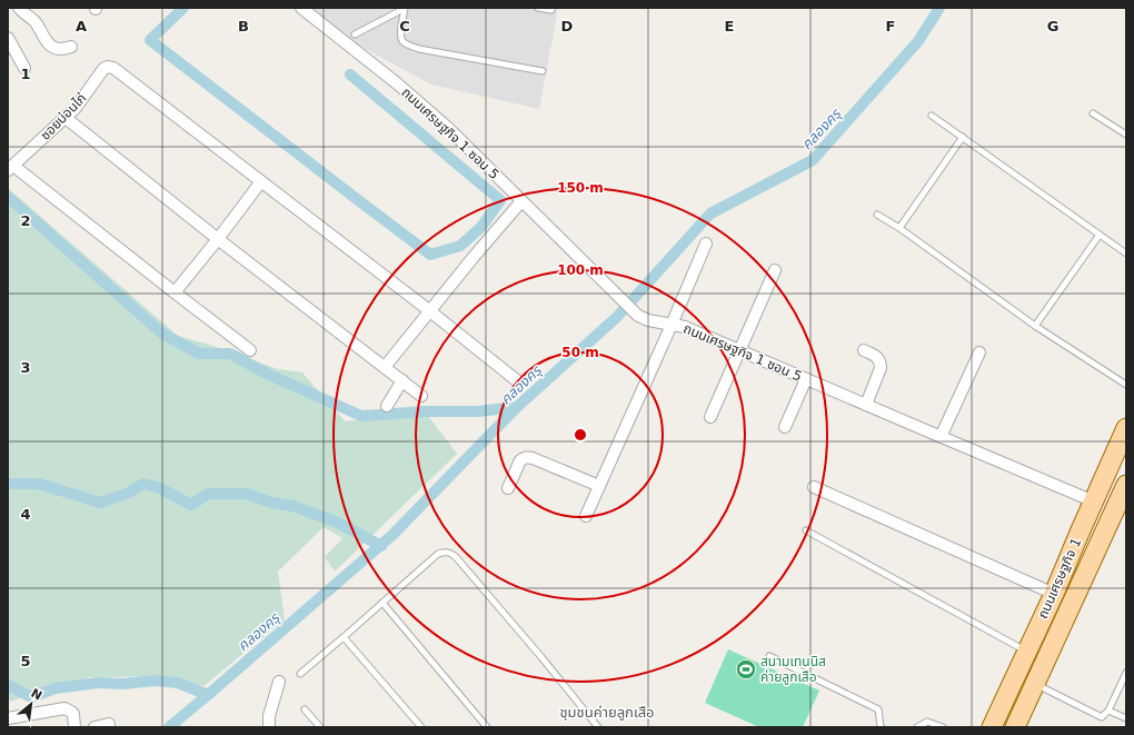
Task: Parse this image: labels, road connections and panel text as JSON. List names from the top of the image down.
{
  "streets": {
    "main road": ["ถนนเศรษฐกิจ 1"],
    "street": ["ซอยบ่อนไก่", "ถนนเศรษฐกิจ 1 ซอน 5"]
  },
  "crossings": [
    ["ถนนเศรษฐกิจ 1 ซอน 5", "ถนนเศรษฐกิจ 1"]
  ],
  "districts": ["ชุมชนค่ายลูกเสือ"],
  "water": ["คลองครุ"],
  "places": {
    "sports": ["สนามเทนนิส ค่ายลูกเสือ"]
  },
  "north": "top right",
  "grid": {
    "columns": [
      "A",
      "B",
      "C",
      "D",
      "E",
      "F",
      "G"
    ],
    "rows": [
      "1",
      "2",
      "3",
      "4",
      "5"
    ]
  },
  "rings": ["150 m", "100 m", "50 m"]
}
